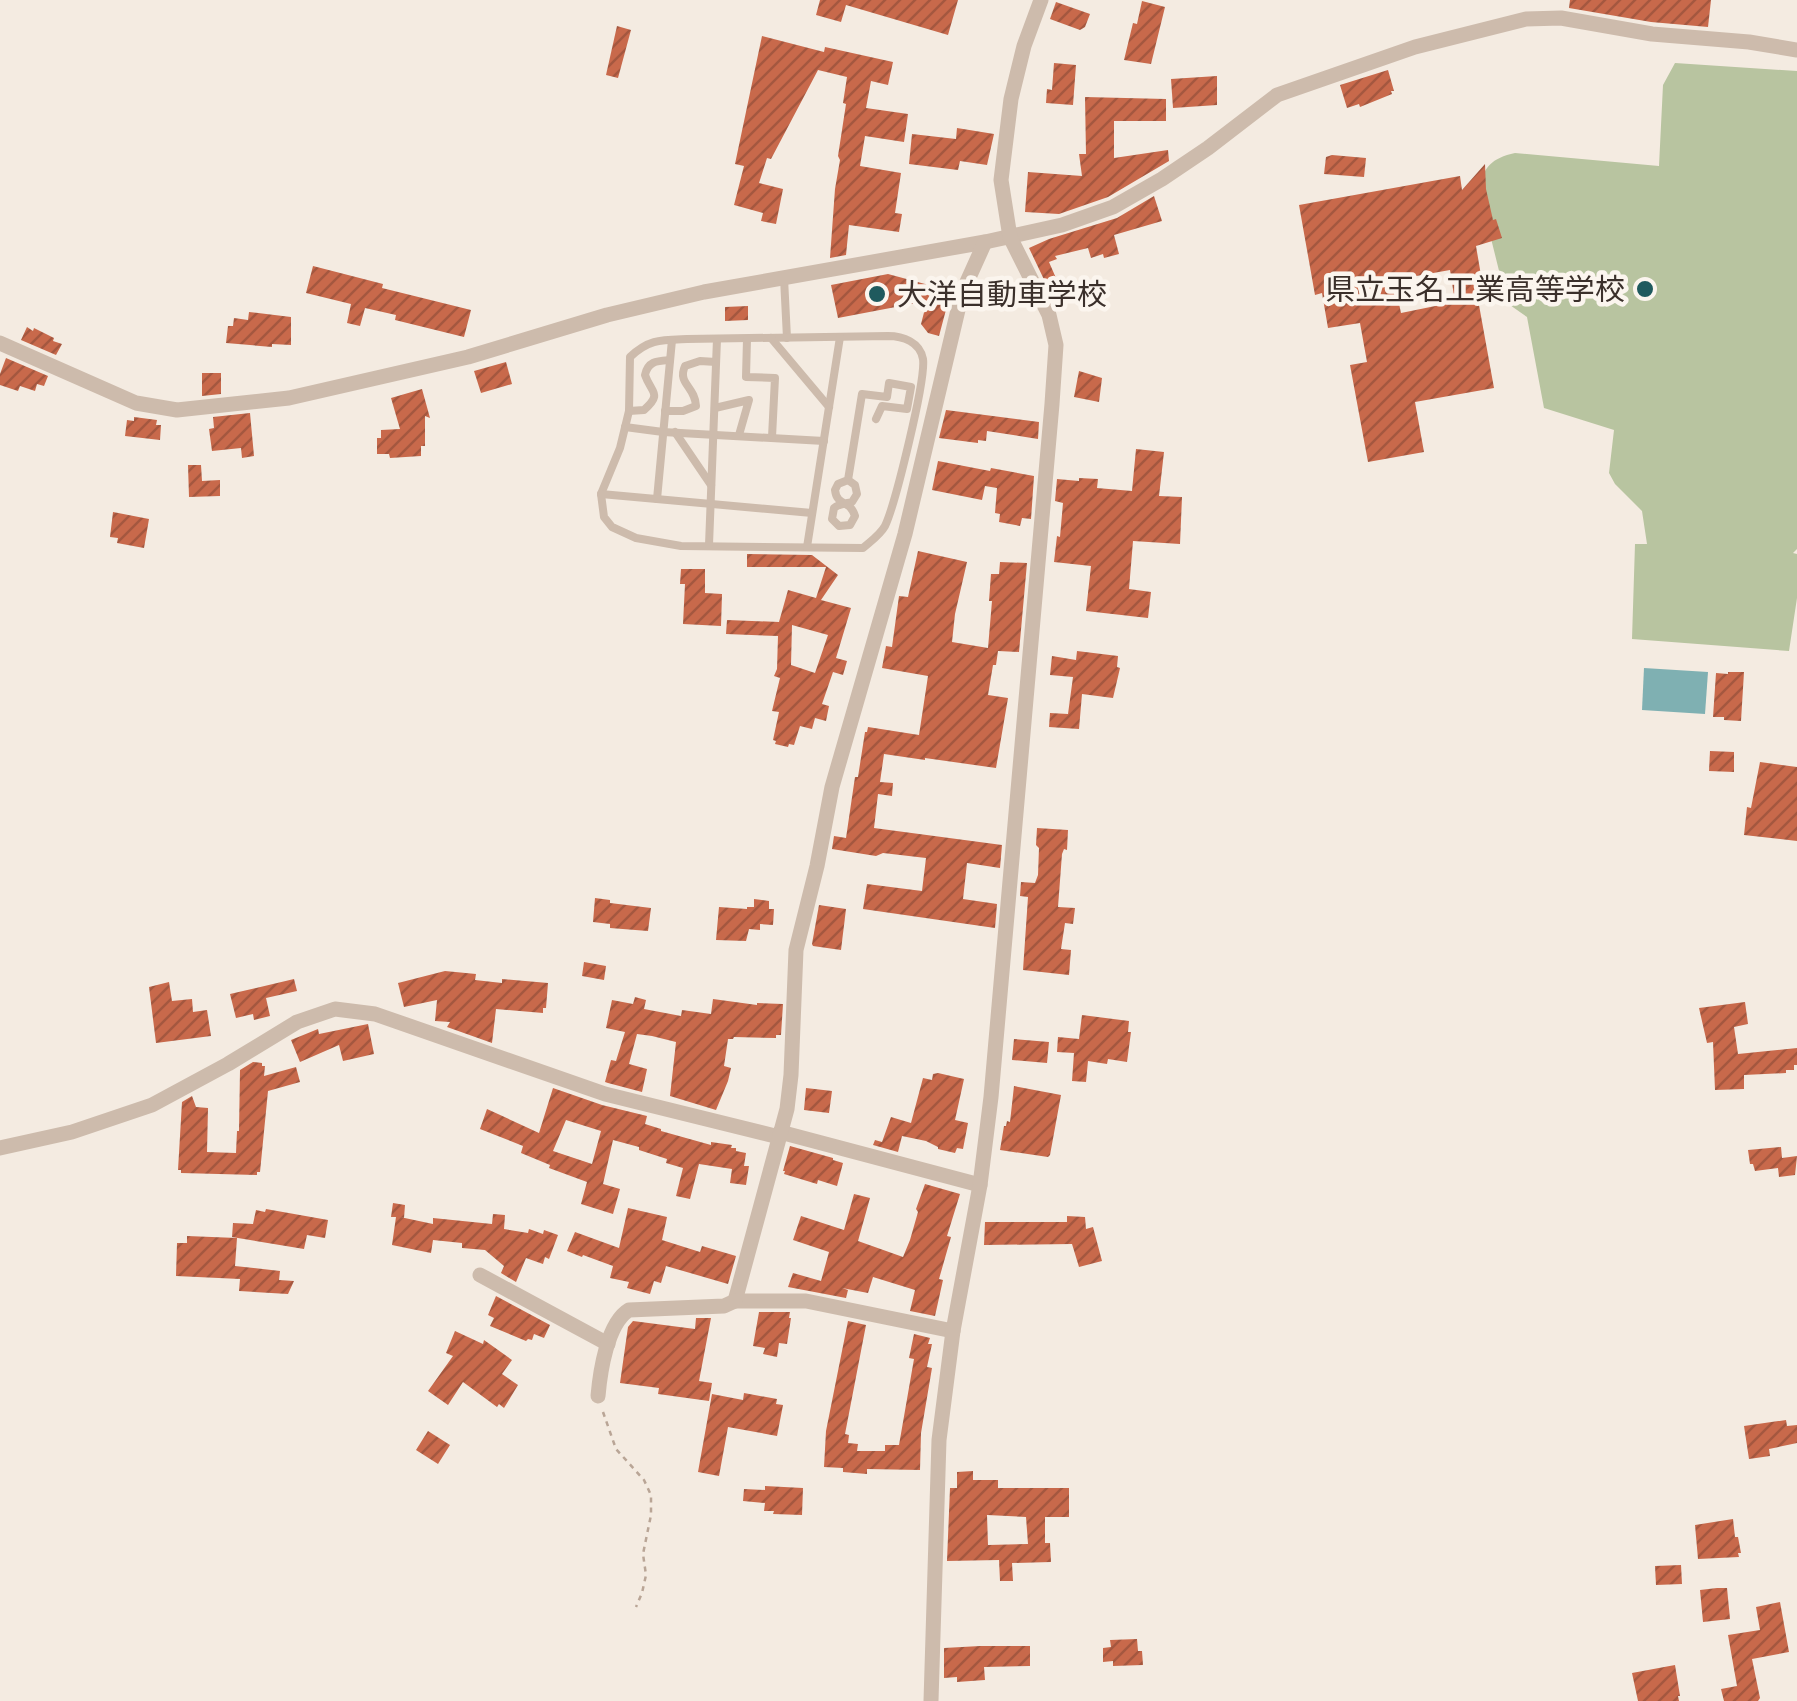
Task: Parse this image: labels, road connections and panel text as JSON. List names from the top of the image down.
{
  "places": ["県立玉名工業高等学校", "大洋自動車学校"]
}
